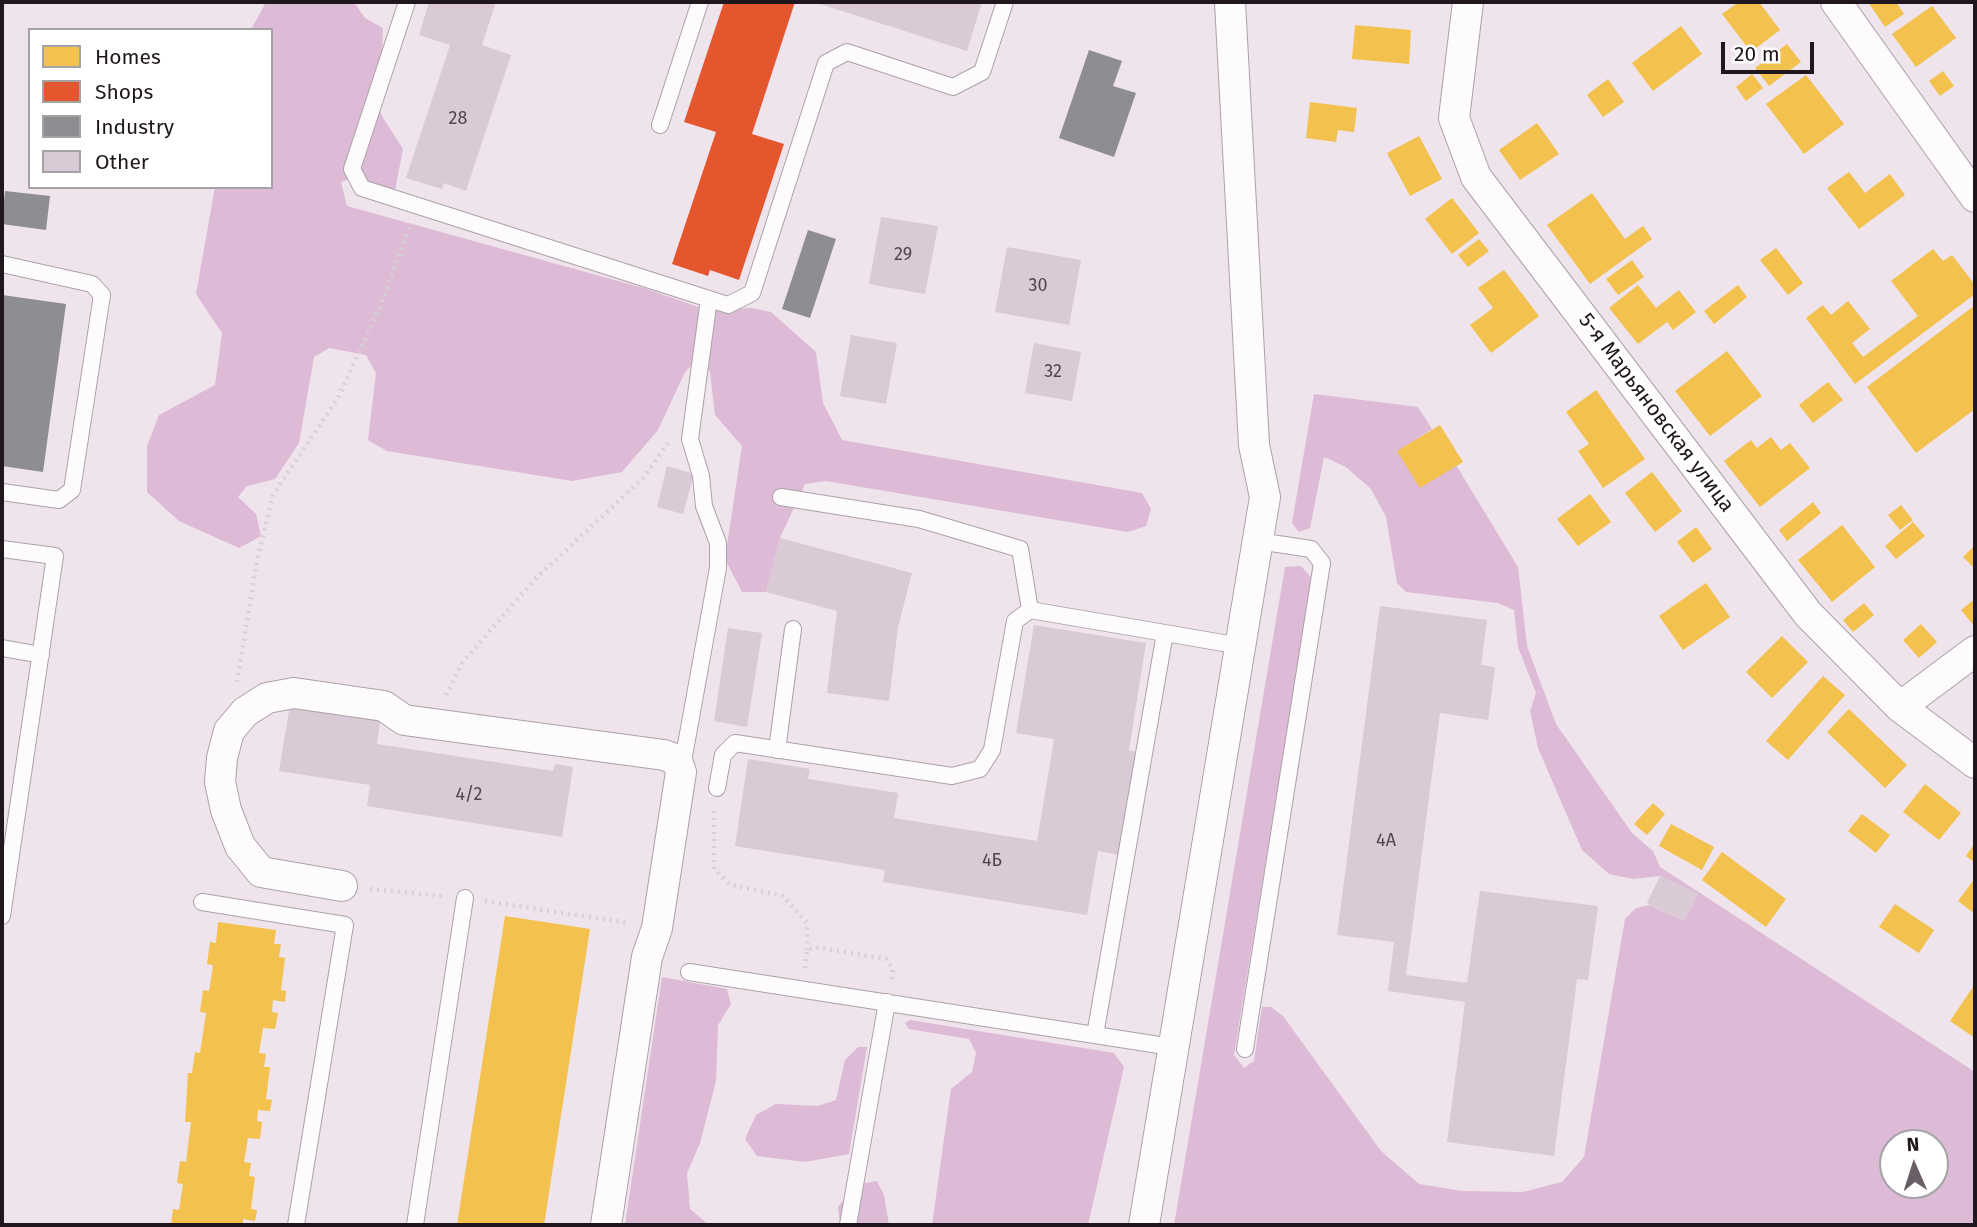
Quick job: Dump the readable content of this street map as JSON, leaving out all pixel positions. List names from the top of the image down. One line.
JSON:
{"streets":{"street":["5-я Марьяновская улица"]},"house_numbers":["28","29","30","32","4/2","4А","4Б"],"legend":["Homes","Shops","Industry","Other"],"scale_bar":"20 m","north":"top"}
